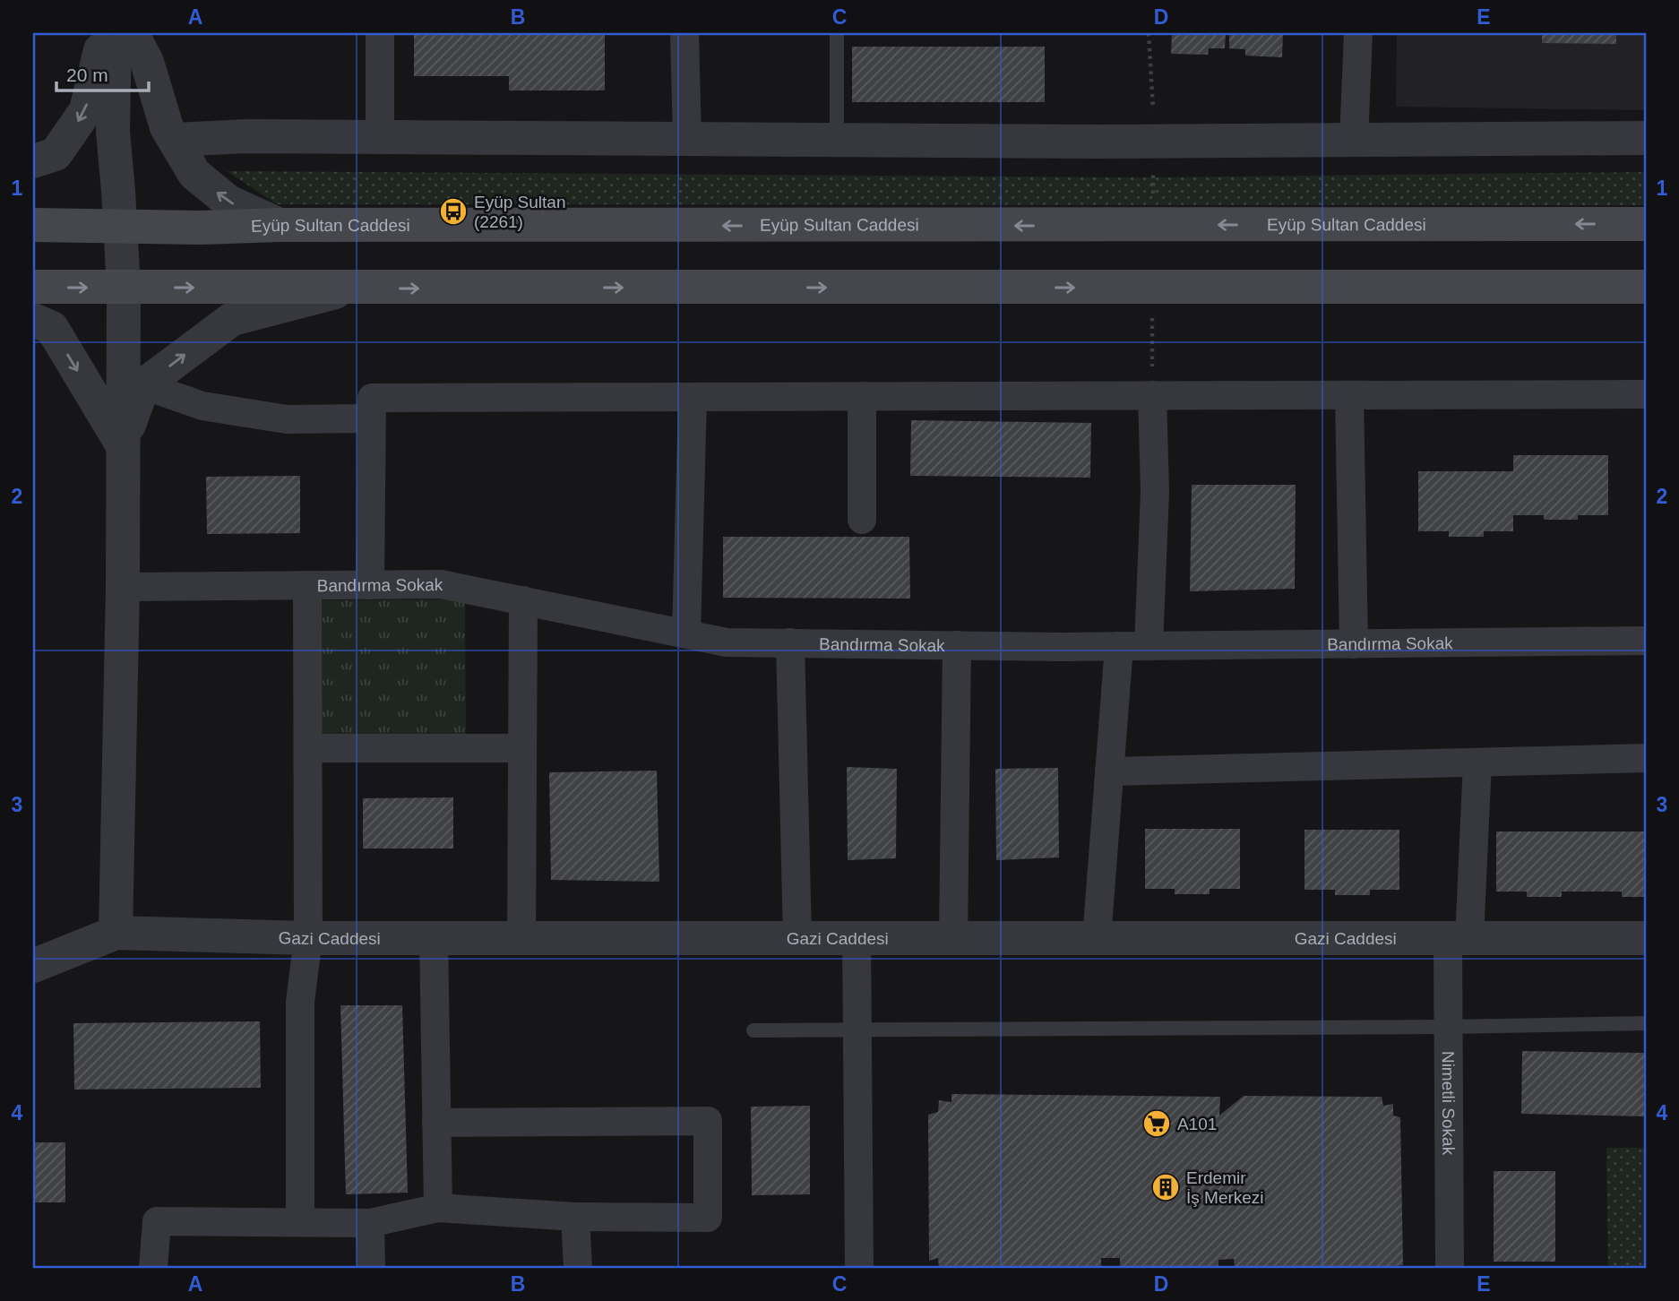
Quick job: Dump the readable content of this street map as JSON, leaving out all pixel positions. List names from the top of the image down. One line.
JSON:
{"streets":{"main road":["Eyüp Sultan Caddesi"],"street":["Bandırma Sokak","Gazi Caddesi","Nimetli Sokak"]},"crossings":[["Gazi Caddesi","Nimetli Sokak"]],"places":{"bus stop":["Eyüp Sultan (2261)"],"supermarket":["A101"],"building":["Erdemir İş Merkezi"]},"scale_bar":"20 m","grid":{"columns":["A","B","C","D","E"],"rows":["1","2","3","4"]}}
